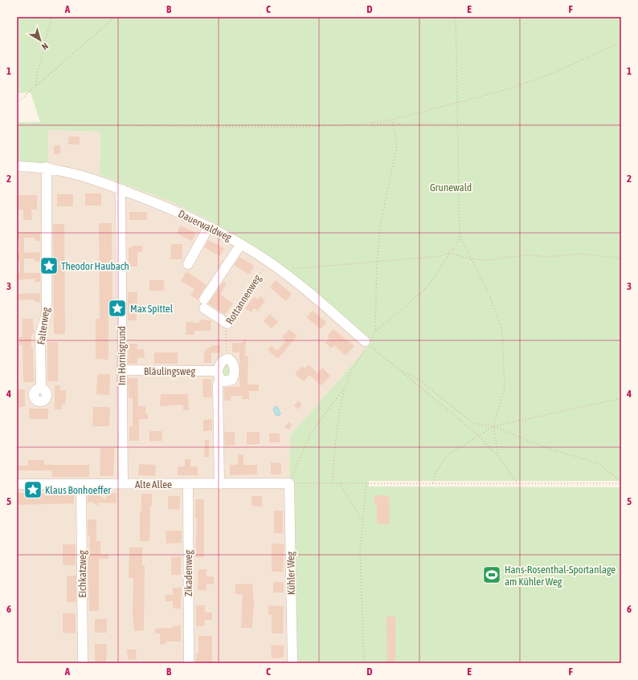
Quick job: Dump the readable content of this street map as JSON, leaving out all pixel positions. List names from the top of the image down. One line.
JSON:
{"streets":{"street":["Dauerwaldweg","Falterweg","Im Hornisgrund","Bläulingsweg","Alte Allee","Zikadenweg","Kühler Weg","Eichkatzweg"],"path":["Rottannenweg"]},"crossings":[["Dauerwaldweg","Rottannenweg"],["Dauerwaldweg","Falterweg"],["Dauerwaldweg","Im Hornisgrund"],["Rottannenweg","Bläulingsweg"],["Im Hornisgrund","Bläulingsweg"],["Im Hornisgrund","Alte Allee"],["Alte Allee","Zikadenweg"],["Alte Allee","Kühler Weg"],["Alte Allee","Eichkatzweg"]],"parks":["Grunewald"],"places":{"place":["Theodor Haubach","Max Spittel","Klaus Bonhoeffer"],"sports":["Hans-Rosenthal-Sportanlage am Kühler Weg"]},"north":"bottom right","grid":{"columns":["A","B","C","D","E","F"],"rows":["1","2","3","4","5","6"]}}
